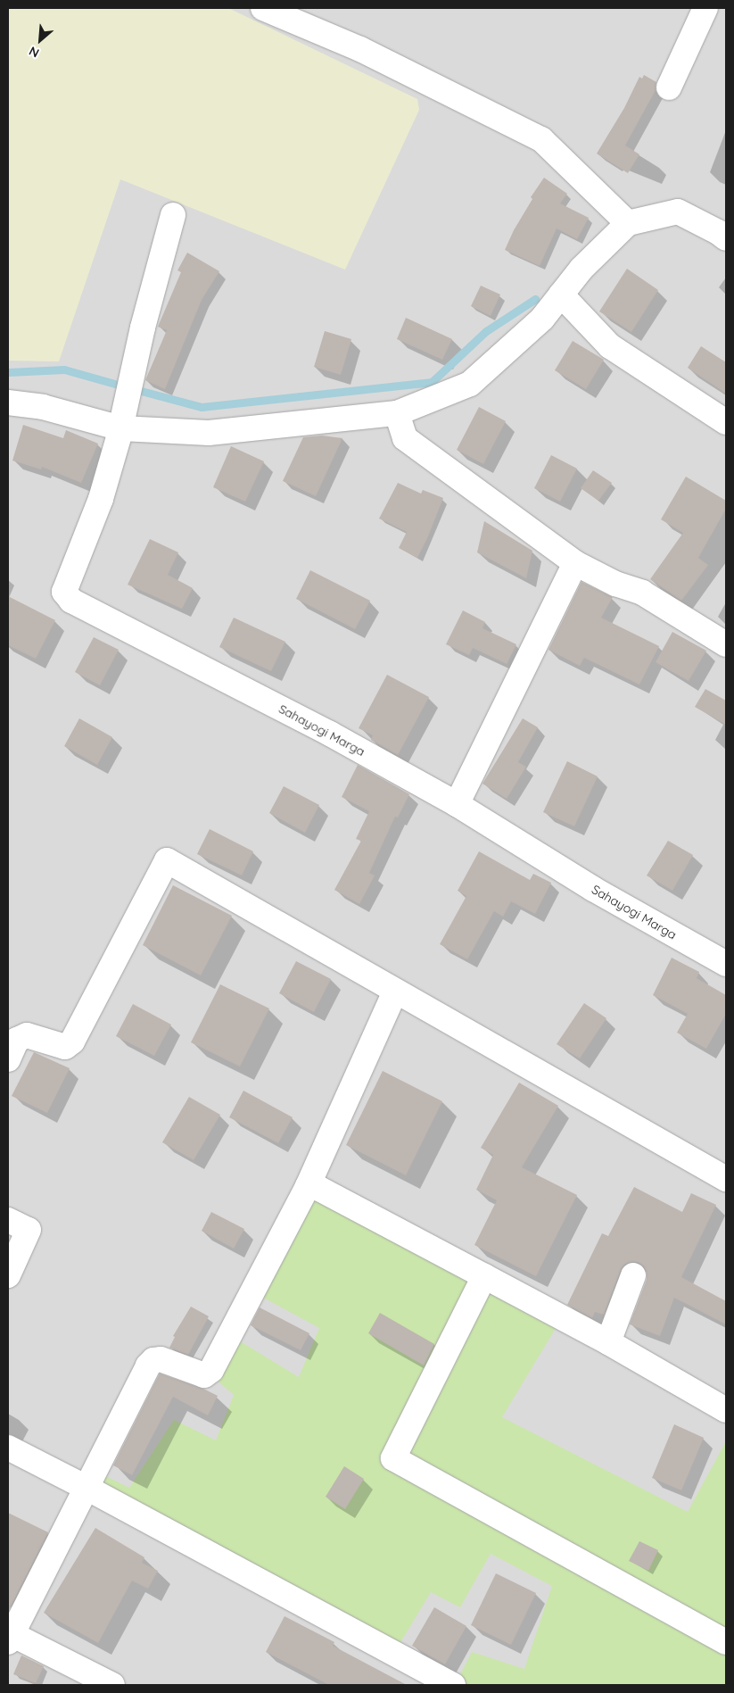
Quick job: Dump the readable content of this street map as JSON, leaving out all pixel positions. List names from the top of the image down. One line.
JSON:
{"streets":{"street":["Sahayogi Marga"]},"north":"bottom left"}
